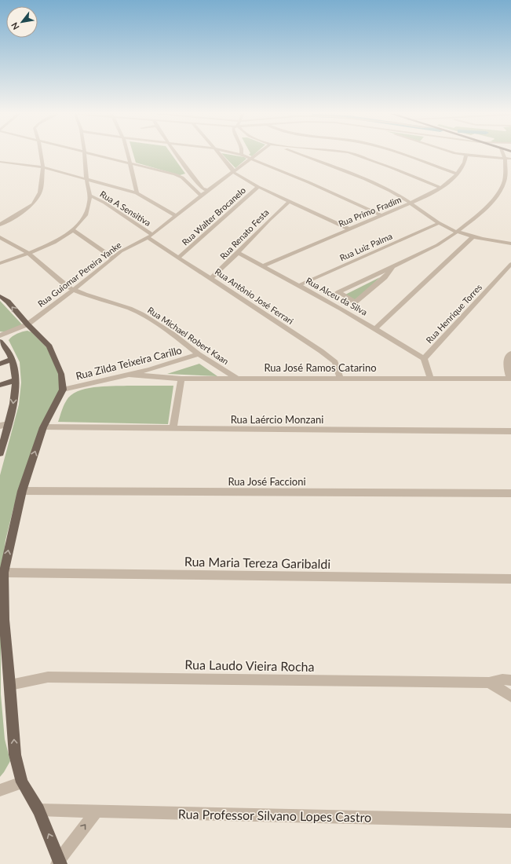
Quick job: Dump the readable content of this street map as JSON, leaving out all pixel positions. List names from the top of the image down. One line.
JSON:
{"streets":{"street":["Rua A Sensitiva","Rua Primo Fradim","Rua Walter Brocanelo","Rua Renato Festa","Rua Luiz Palma","Rua Guiomar Pereira Yanke","Rua Antônio José Ferrari","Rua Alceu da Silva","Rua Henrique Torres","Rua Michael Robert Kaan","Rua Zilda Teixeira Carillo","Rua José Ramos Catarino","Rua Laércio Monzani","Rua José Faccioni","Rua Maria Tereza Garibaldi","Rua Laudo Vieira Rocha","Rua Professor Silvano Lopes Castro"]},"crossings":[["Rua A Sensitiva","Rua Guiomar Pereira Yanke"],["Rua A Sensitiva","Rua Antônio José Ferrari"],["Rua Primo Fradim","Rua Alceu da Silva"],["Rua Walter Brocanelo","Rua Antônio José Ferrari"],["Rua Renato Festa","Rua Antônio José Ferrari"],["Rua Renato Festa","Rua Alceu da Silva"],["Rua Luiz Palma","Rua Alceu da Silva"],["Rua Guiomar Pereira Yanke","Rua Antônio José Ferrari"],["Rua Guiomar Pereira Yanke","Rua Michael Robert Kaan"],["Rua Antônio José Ferrari","Rua José Ramos Catarino"],["Rua Alceu da Silva","Rua Henrique Torres"],["Rua Henrique Torres","Rua José Ramos Catarino"],["Rua Michael Robert Kaan","Rua Zilda Teixeira Carillo"],["Rua Michael Robert Kaan","Rua José Ramos Catarino"],["Rua Zilda Teixeira Carillo","Rua José Ramos Catarino"]],"north":"bottom left"}
